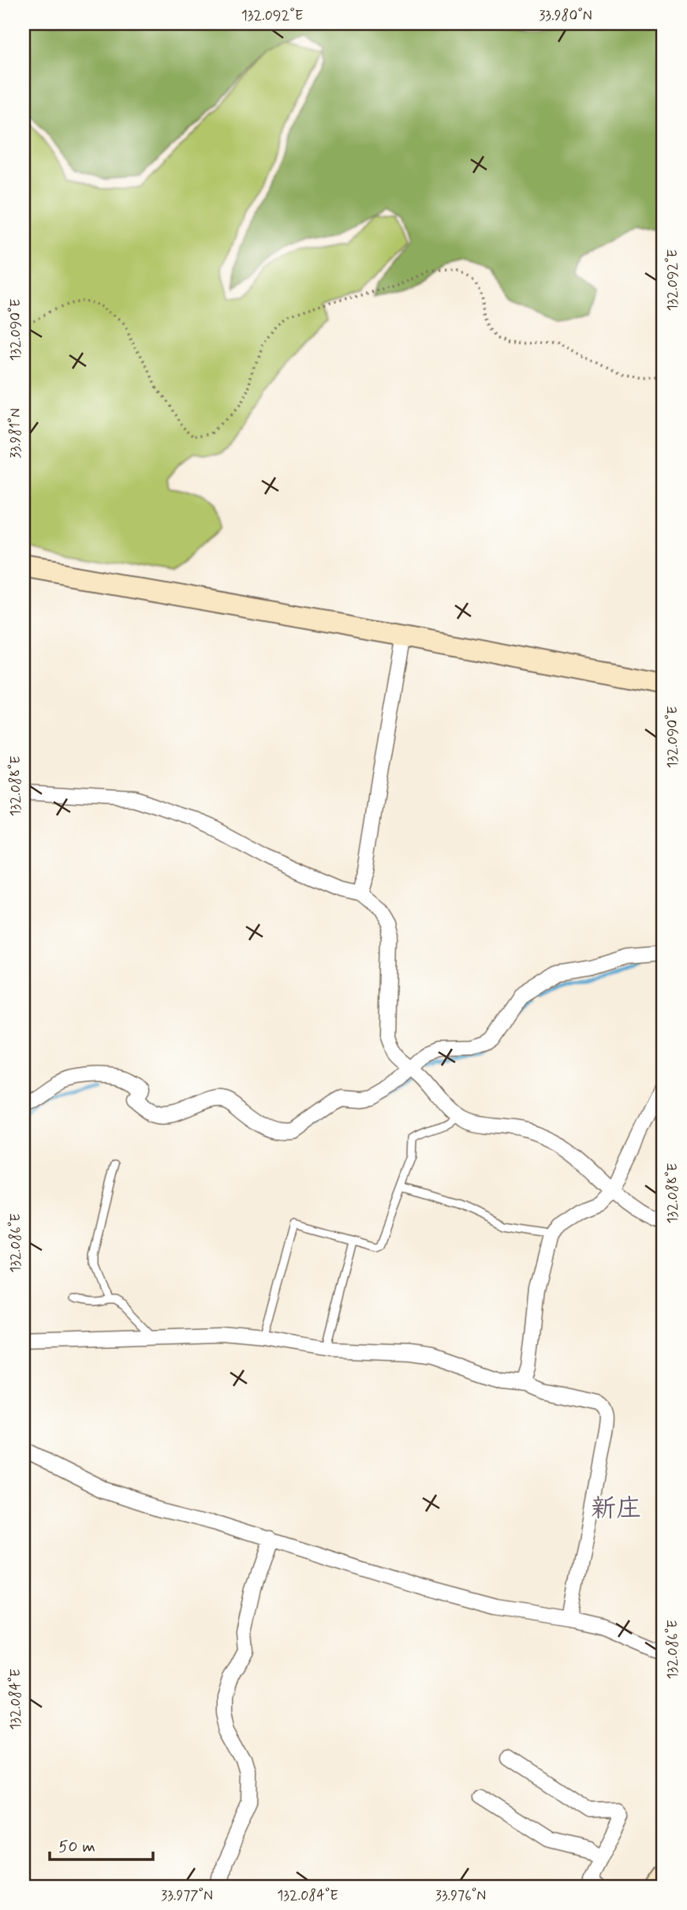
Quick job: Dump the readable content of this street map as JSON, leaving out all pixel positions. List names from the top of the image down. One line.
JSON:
{"districts":["新庄"],"scale_bar":"50 m","coordinates":["132.092°E","33.980°N","132.090°E","33.981°N","132.088°E","132.086°E","132.084°E","33.977°N","33.976°N"]}
